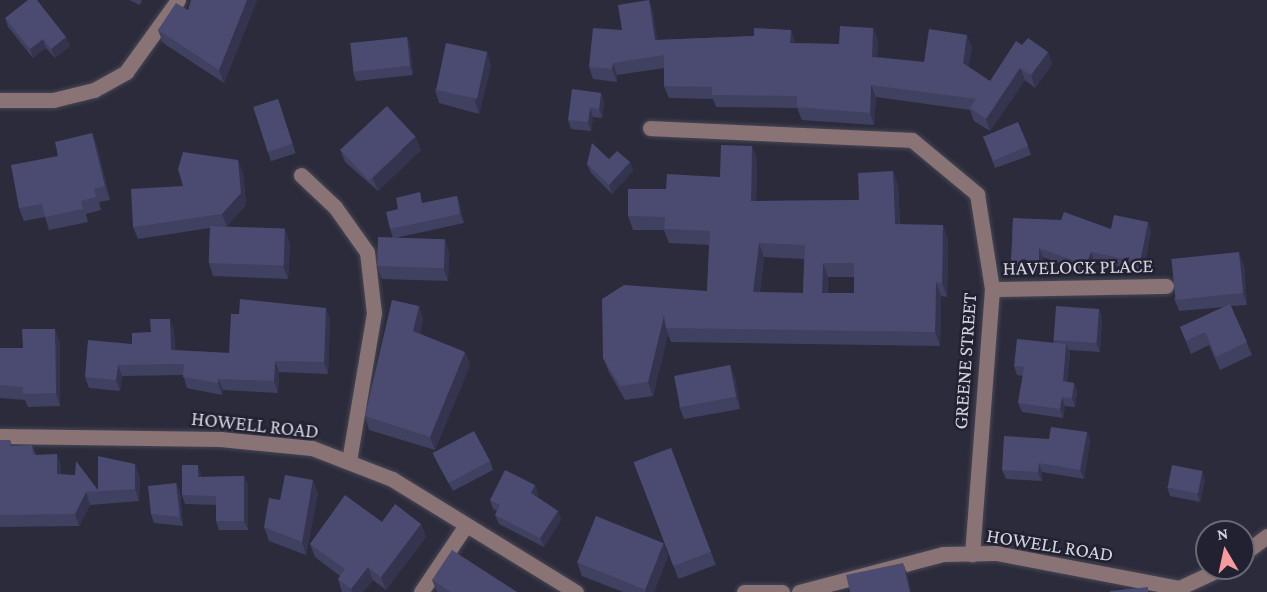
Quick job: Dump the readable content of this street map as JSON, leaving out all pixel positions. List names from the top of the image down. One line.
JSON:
{"streets":{"street":["HAVELOCK PLACE","GREENE STREET","HOWELL ROAD"]},"crossings":[["HAVELOCK PLACE","GREENE STREET"],["GREENE STREET","HOWELL ROAD"]],"north":"top"}
